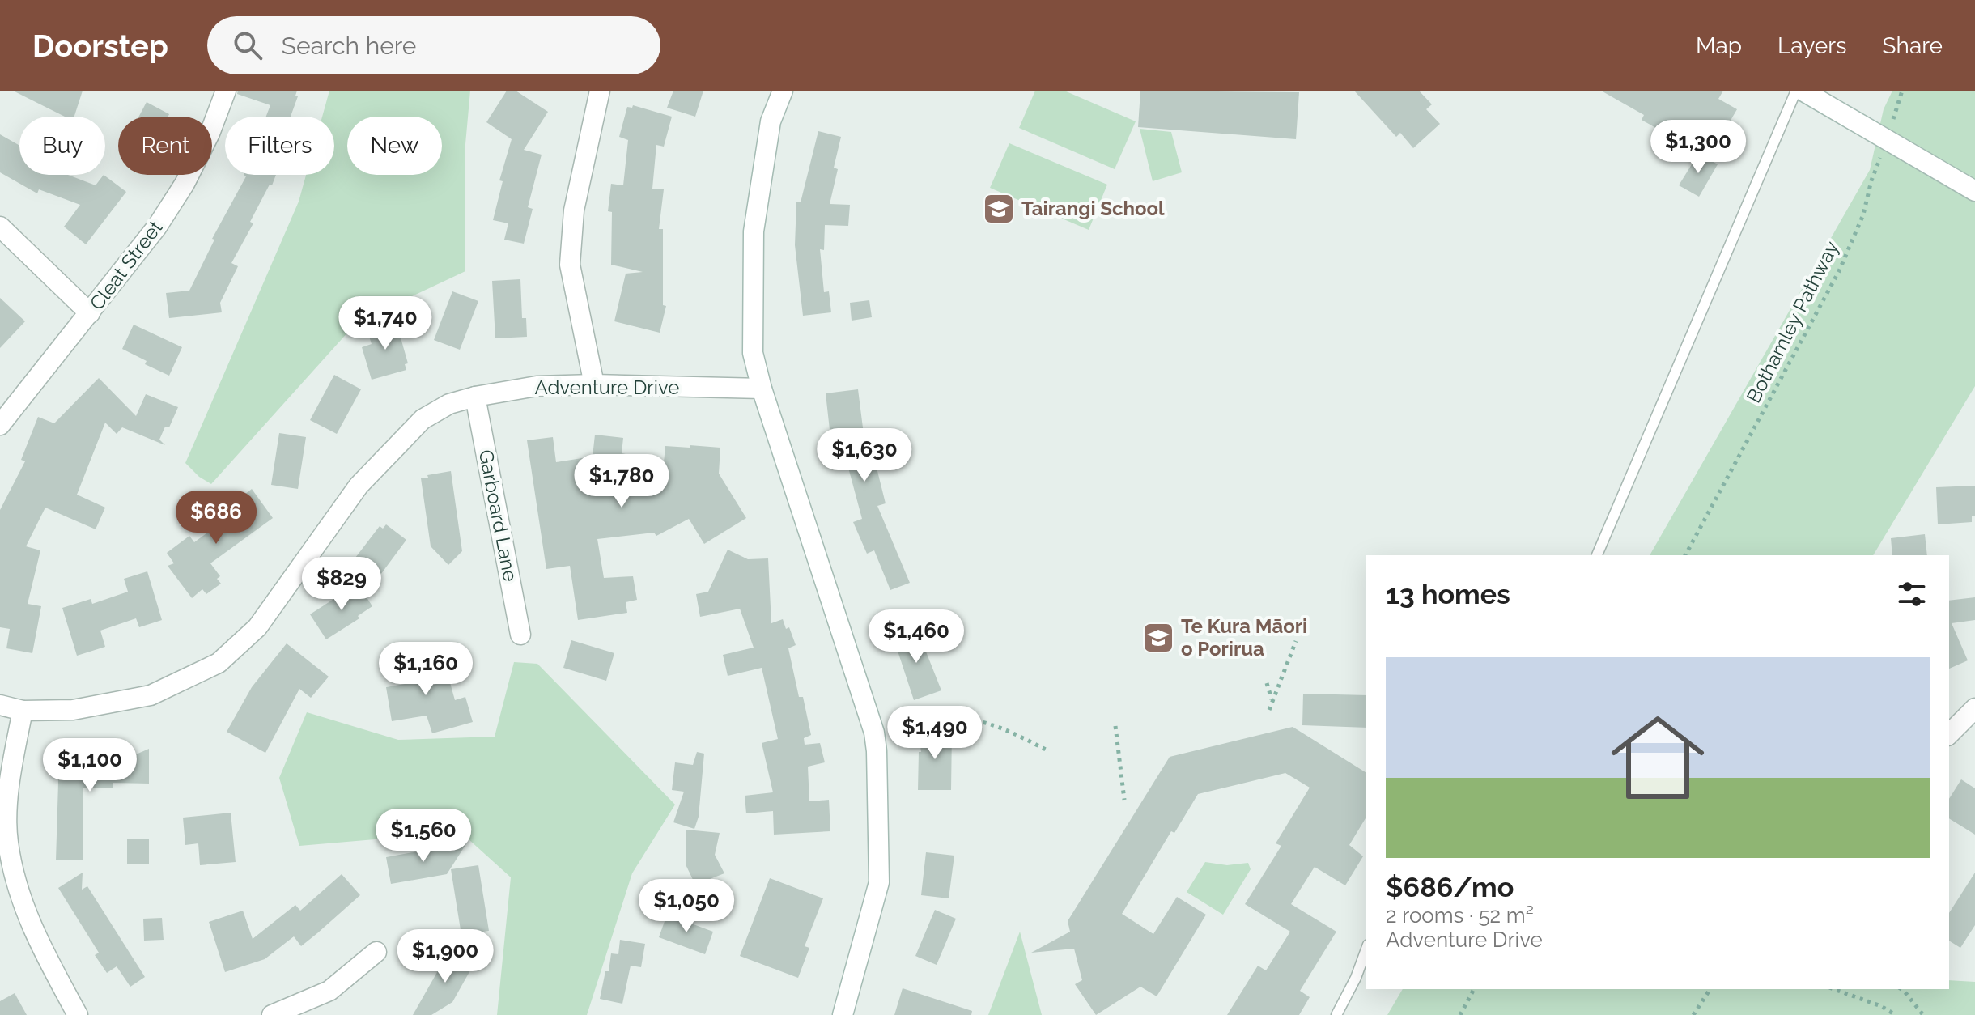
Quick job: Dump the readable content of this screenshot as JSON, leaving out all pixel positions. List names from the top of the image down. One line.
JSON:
{"streets":{"street":["Cleat Street","Adventure Drive","Garboard Lane"],"path":["Bothamley Pathway"]},"crossings":[["Adventure Drive","Garboard Lane"]],"places":{"school or university":["Tairangi School","Te Kura Māori o Porirua"]},"page":{"header":"Doorstep","search":"Search here","nav":["Map","Layers","Share"],"chip":["Buy","Rent","Filters","New"],"price":["$1,300","$1,740","$1,630","$1,780","$686","$829","$1,460","$1,160","$1,490","$1,100","$1,560","$1,050","$1,900"],"heading":"13 homes","list":[{"name":"$686/mo","note":"2 rooms · 52 m² · Adventure Drive"}]}}
